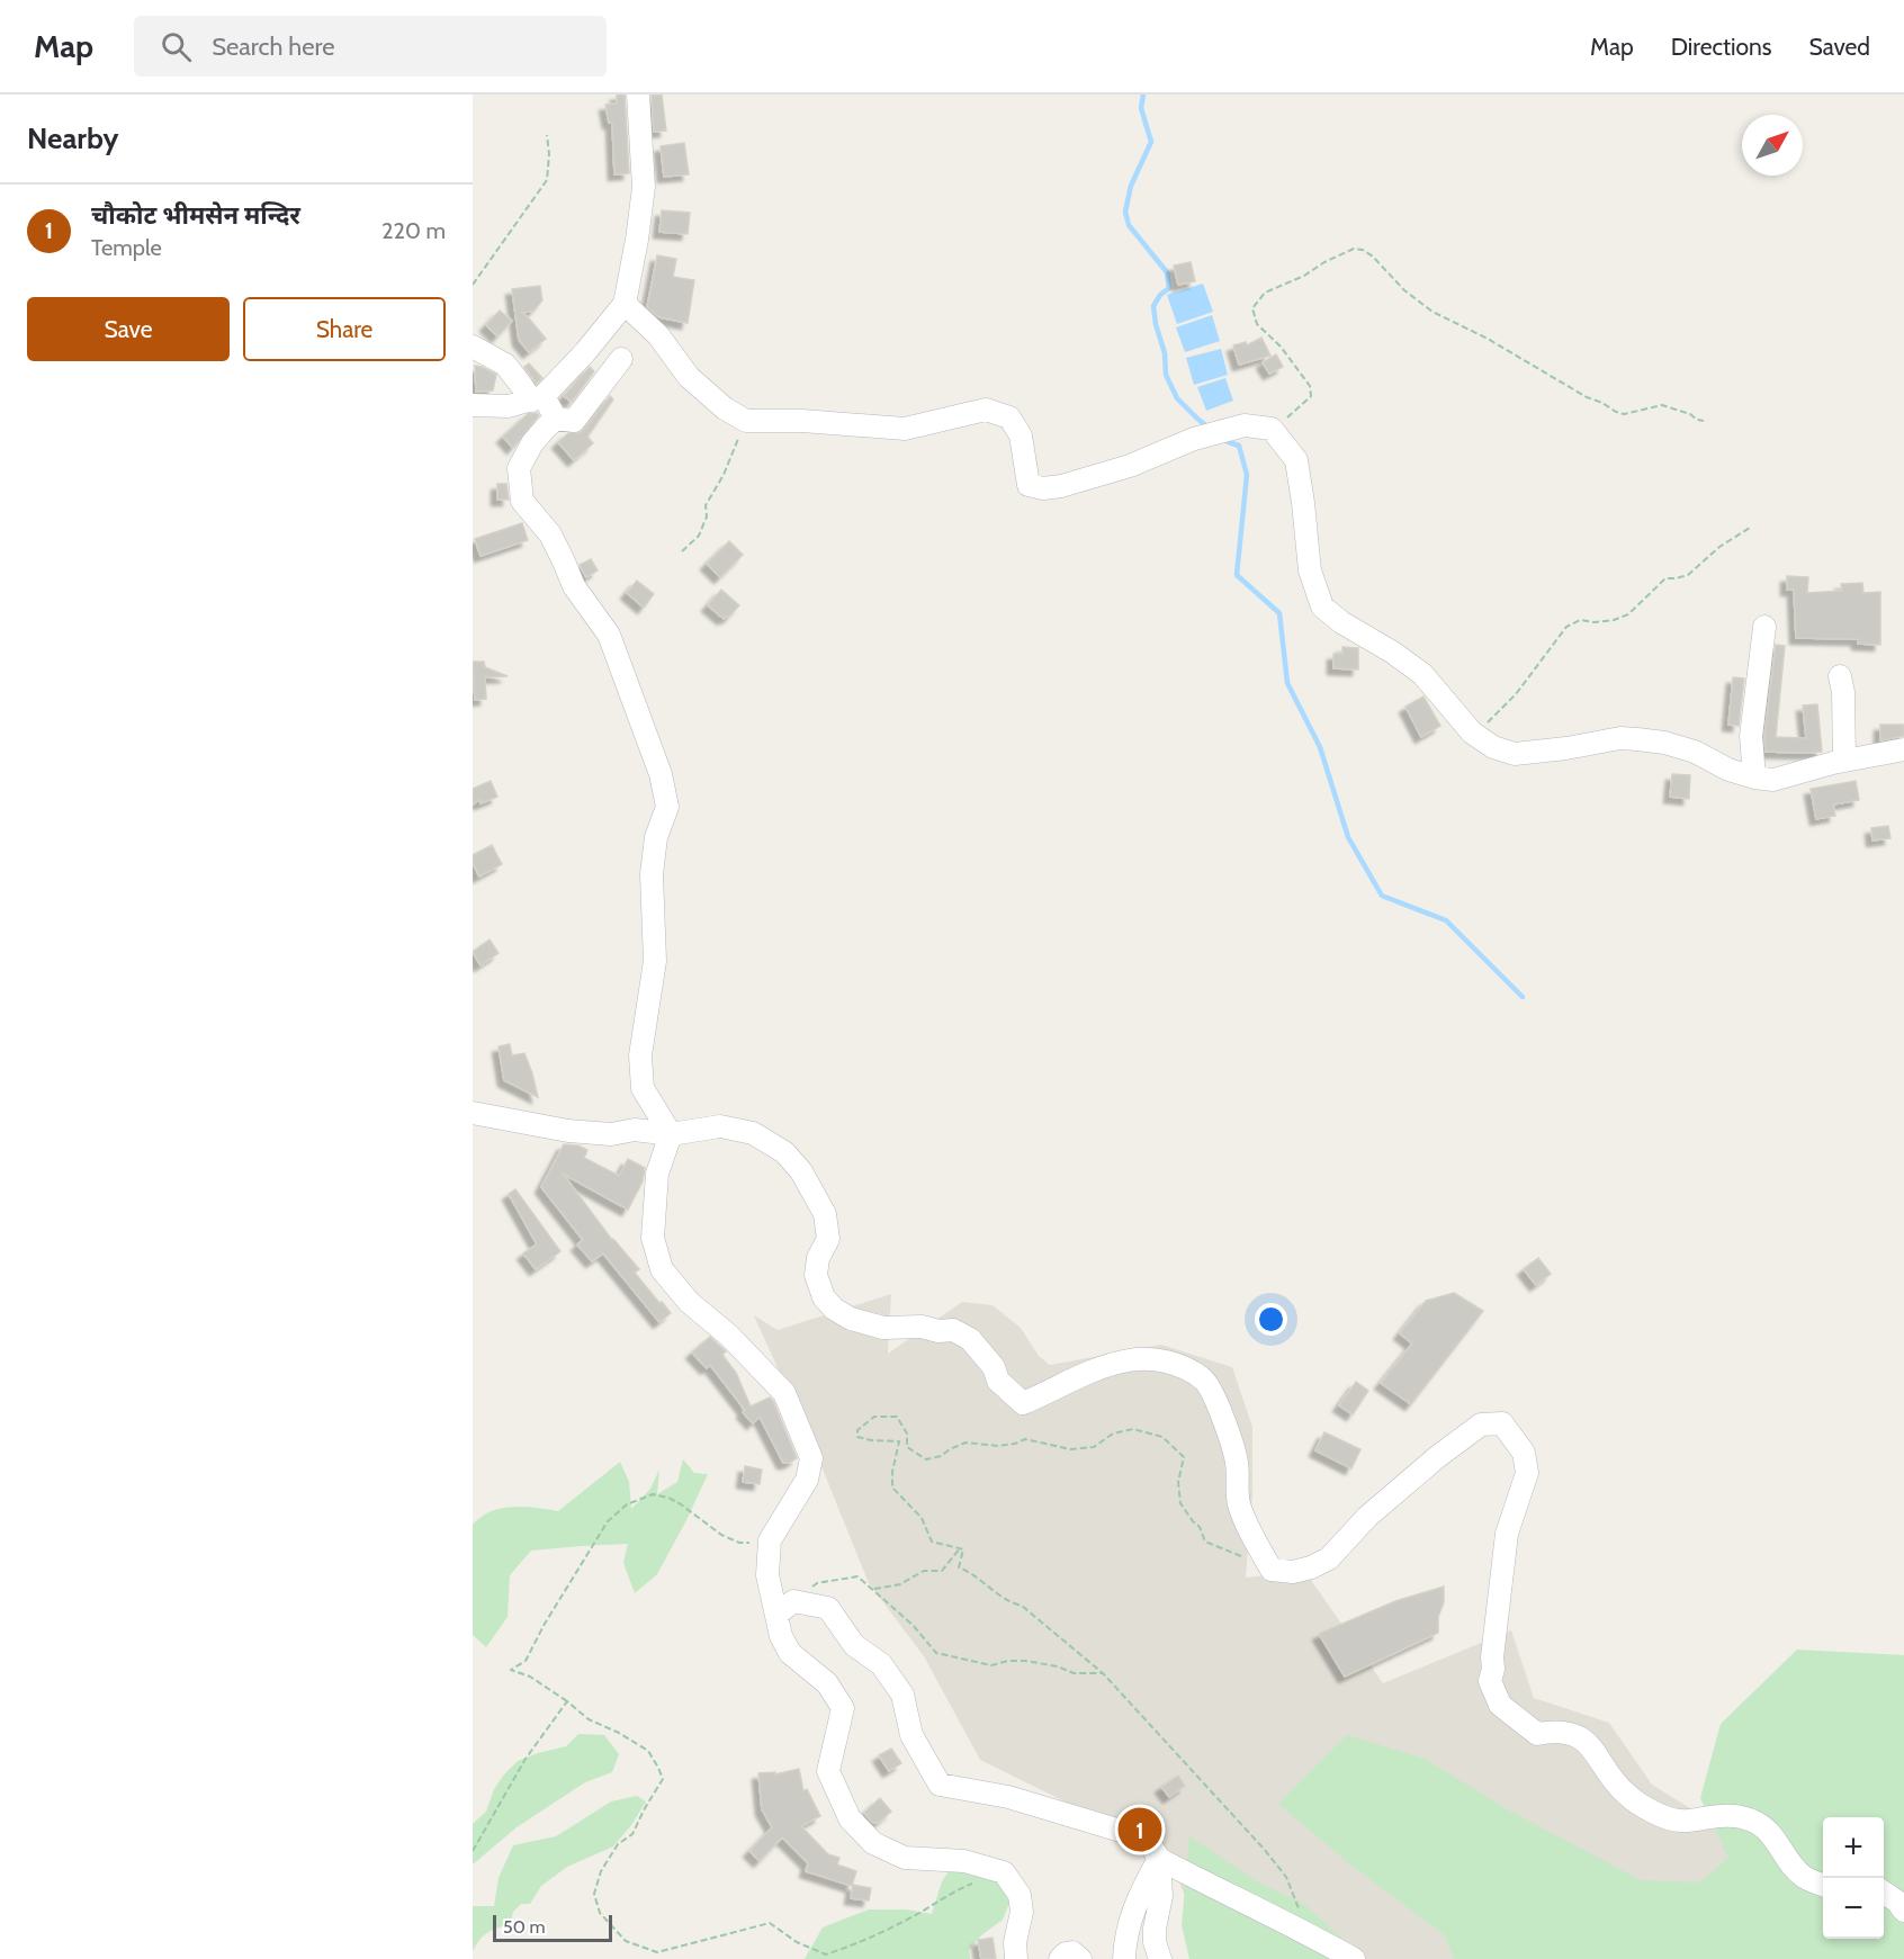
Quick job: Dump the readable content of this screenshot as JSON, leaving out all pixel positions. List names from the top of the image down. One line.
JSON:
{"scale_bar":"50 m","north":"top right","page":{"header":"Map","search":"Search here","nav":["Map","Directions","Saved"],"heading":"Nearby","list":[{"mark":"1","name":"चौकोट भीमसेन मन्दिर","note":"Temple","value":"220 m"}],"buttons":["Save","Share"],"pins":"1","map_buttons":["+","−"],"scale":"50 m"}}
